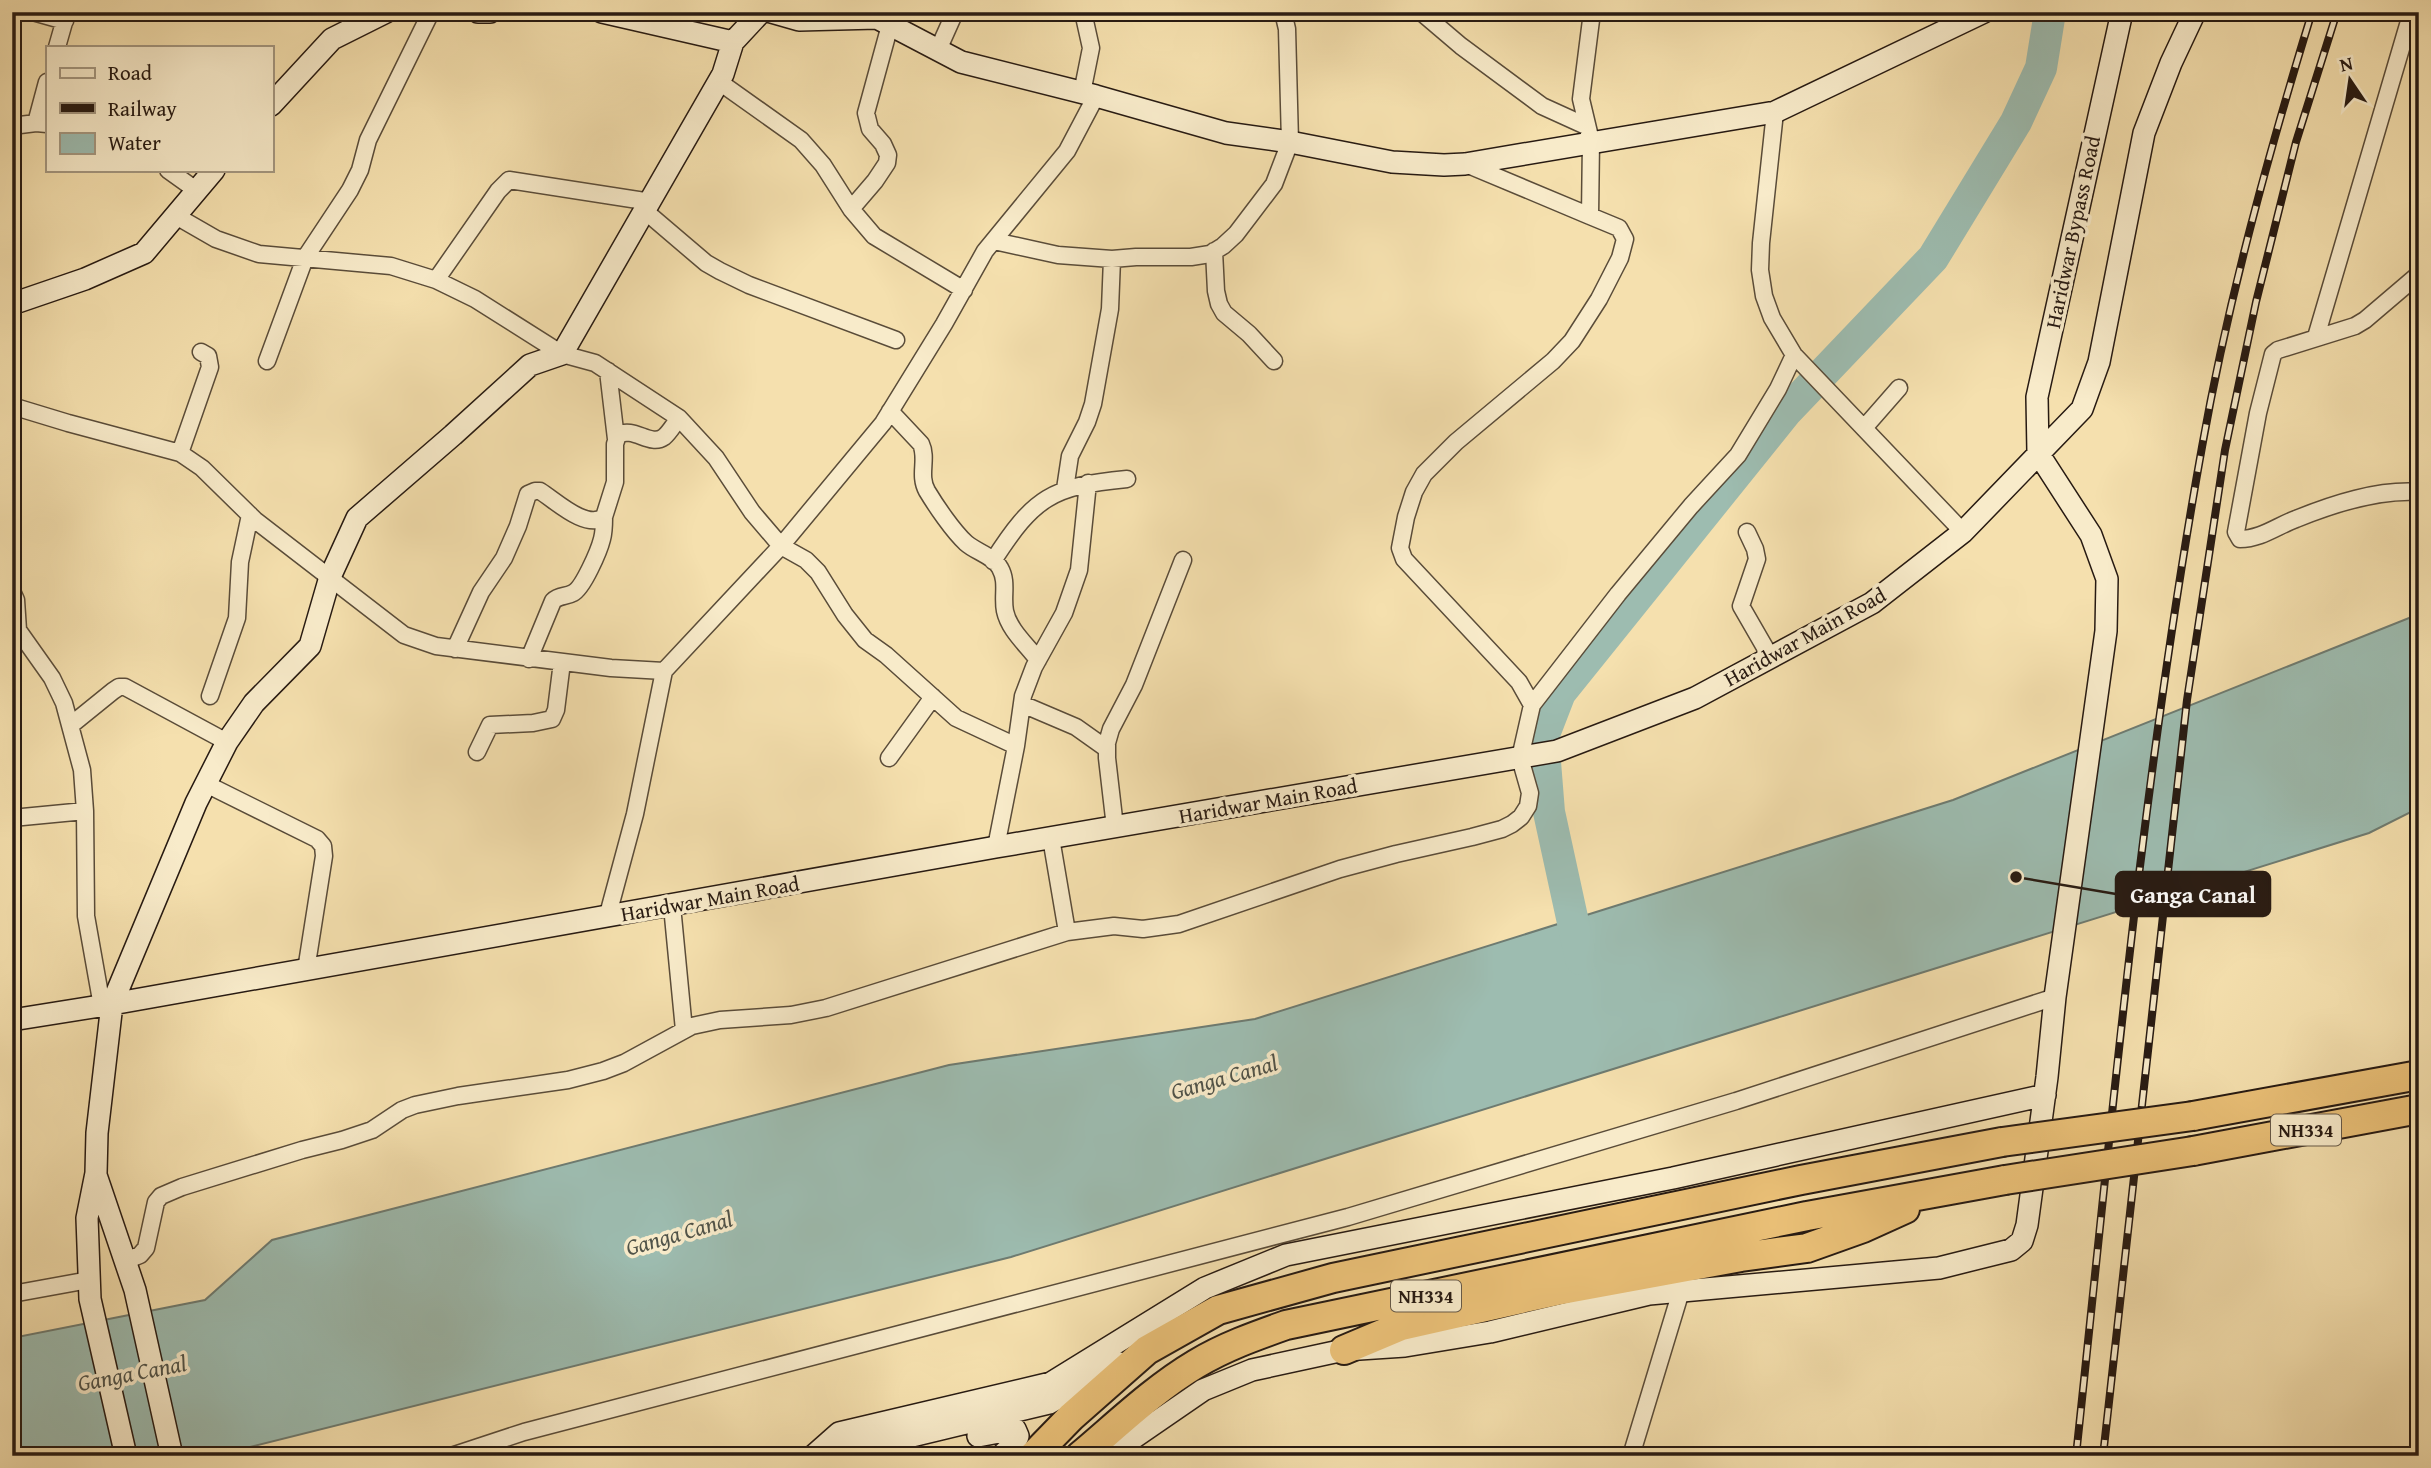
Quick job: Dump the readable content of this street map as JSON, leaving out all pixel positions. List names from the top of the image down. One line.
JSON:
{"streets":{"highway":["NH334"],"street":["Haridwar Bypass Road","Haridwar Main Road"]},"crossings":[["Haridwar Bypass Road","Haridwar Main Road"]],"water":["Ganga Canal"],"places":["Ganga Canal"],"legend":["Road","Railway","Water"],"north":"top"}
